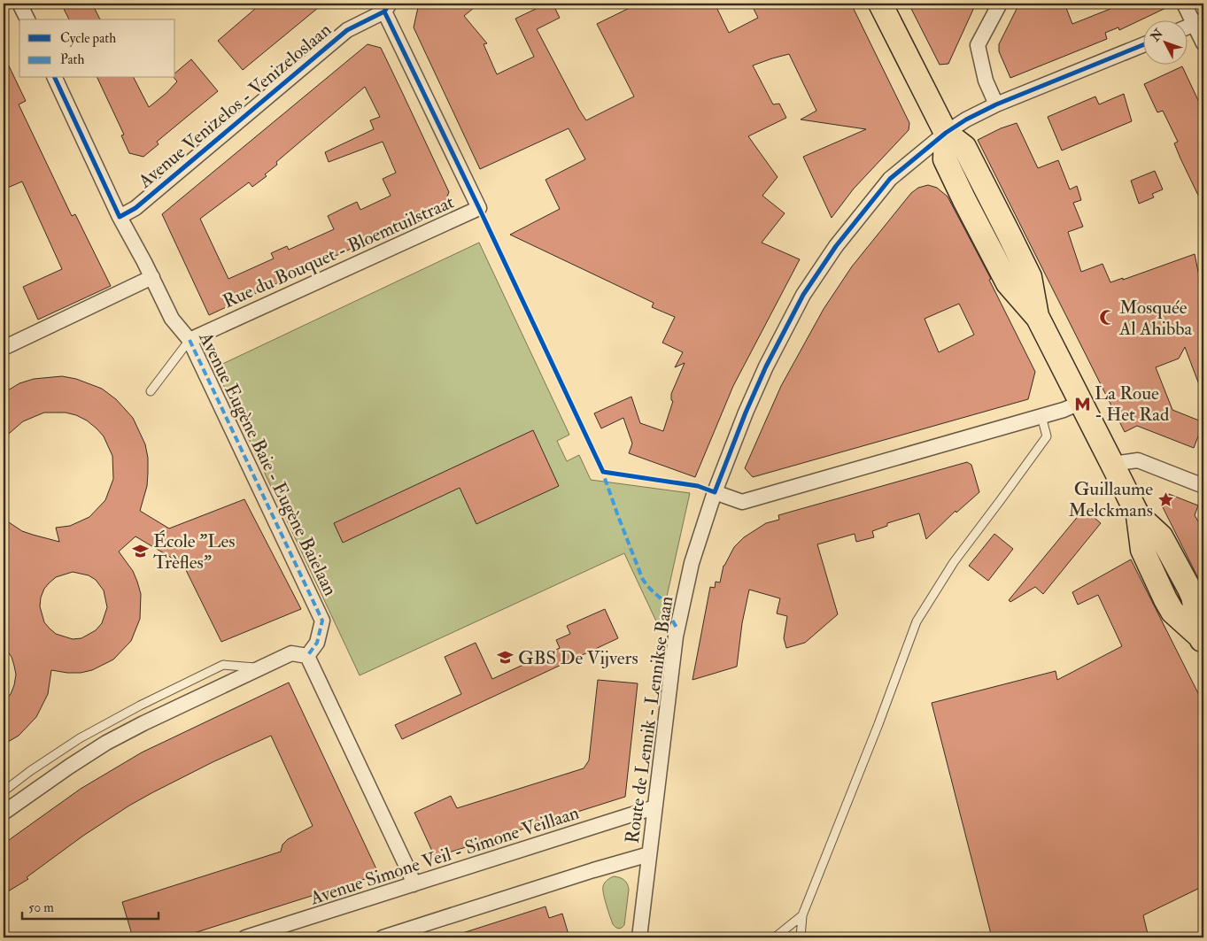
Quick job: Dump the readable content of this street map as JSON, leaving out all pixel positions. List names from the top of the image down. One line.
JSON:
{"streets":{"street":["Avenue Venizelos - Venizeloslaan","Rue du Bouquet - Bloemtuilstraat","Avenue Eugène Baie - Eugène Baielaan","Route de Lennik - Lennikse Baan","Avenue Simone Veil - Simone Veillaan"]},"crossings":[["Avenue Venizelos - Venizeloslaan","Rue du Bouquet - Bloemtuilstraat"],["Avenue Venizelos - Venizeloslaan","Avenue Eugène Baie - Eugène Baielaan"],["Rue du Bouquet - Bloemtuilstraat","Avenue Eugène Baie - Eugène Baielaan"],["Route de Lennik - Lennikse Baan","Avenue Simone Veil - Simone Veillaan"]],"places":{"mosque":["Mosquée Al Ahibba"],"metro station":["La Roue - Het Rad"],"place":["Guillaume Melckmans"],"school or university":["École \"Les Trèfles\"","GBS De Vijvers"]},"legend":["Cycle path","Path"],"scale_bar":"50 m","north":"top left"}
